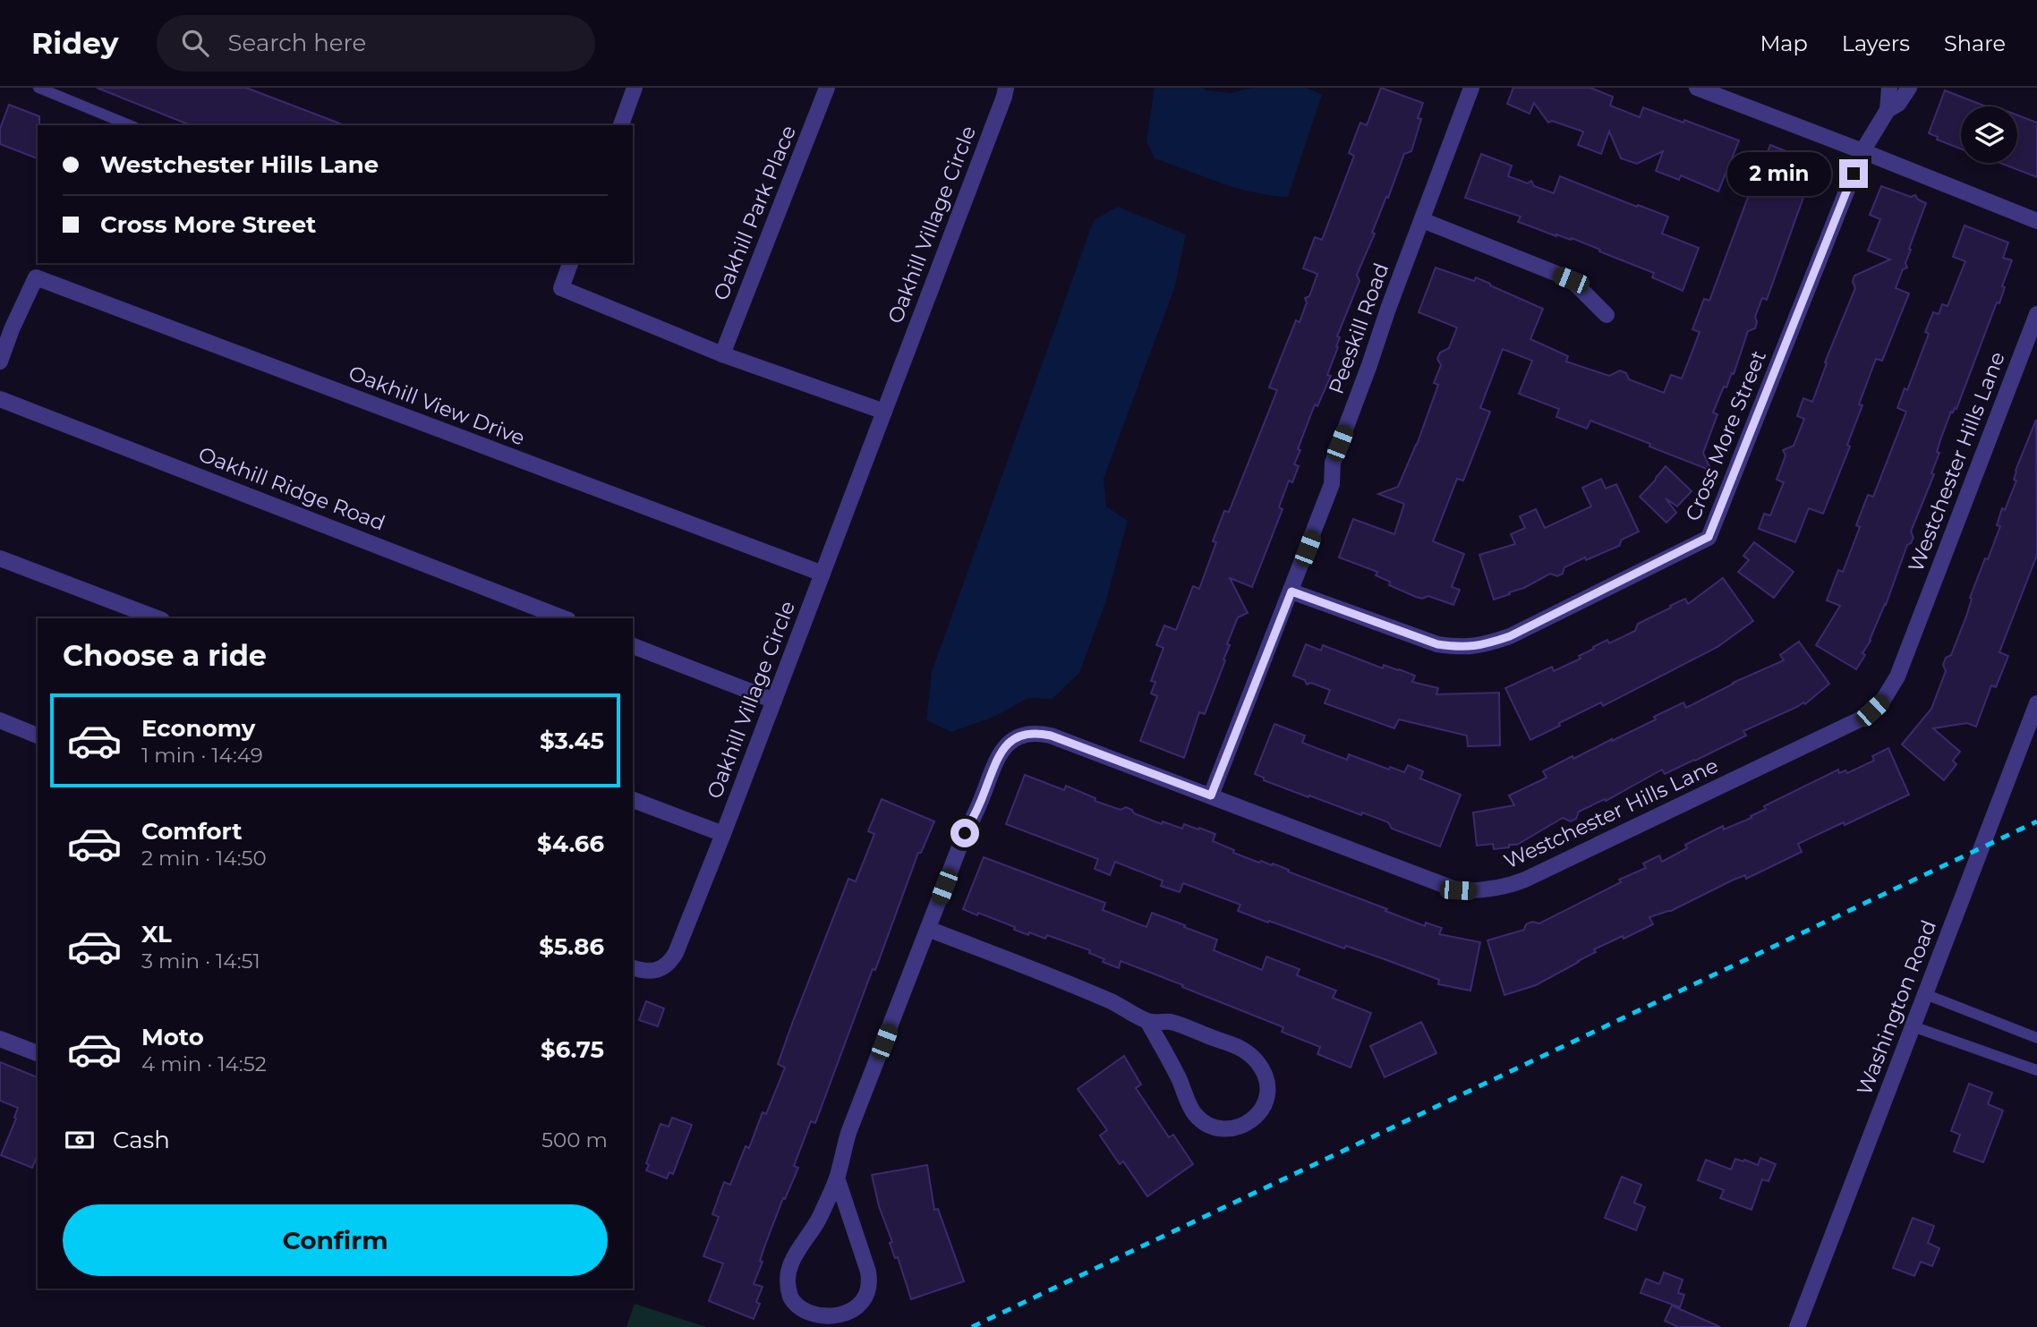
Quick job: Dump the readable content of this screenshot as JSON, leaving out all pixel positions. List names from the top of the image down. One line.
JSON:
{"streets":{"street":["Oakhill Park Place","Oakhill Village Circle","Peeskill Road","Oakhill View Drive","Cross More Street","Westchester Hills Lane","Oakhill Ridge Road","Washington Road"]},"crossings":[["Oakhill Village Circle","Oakhill View Drive"],["Peeskill Road","Cross More Street"],["Peeskill Road","Westchester Hills Lane"]],"page":{"header":"Ridey","search":"Search here","nav":["Map","Layers","Share"],"banner":["Westchester Hills Lane","Cross More Street"],"bubble":"2 min","heading":"Choose a ride","list":[{"name":"Economy","note":"1 min · 14:49","value":"$3.45"},{"name":"Comfort","note":"2 min · 14:50","value":"$4.66"},{"name":"XL","note":"3 min · 14:51","value":"$5.86"},{"name":"Moto","note":"4 min · 14:52","value":"$6.75"}],"pay":["Cash","500 m"],"buttons":"Confirm"}}
